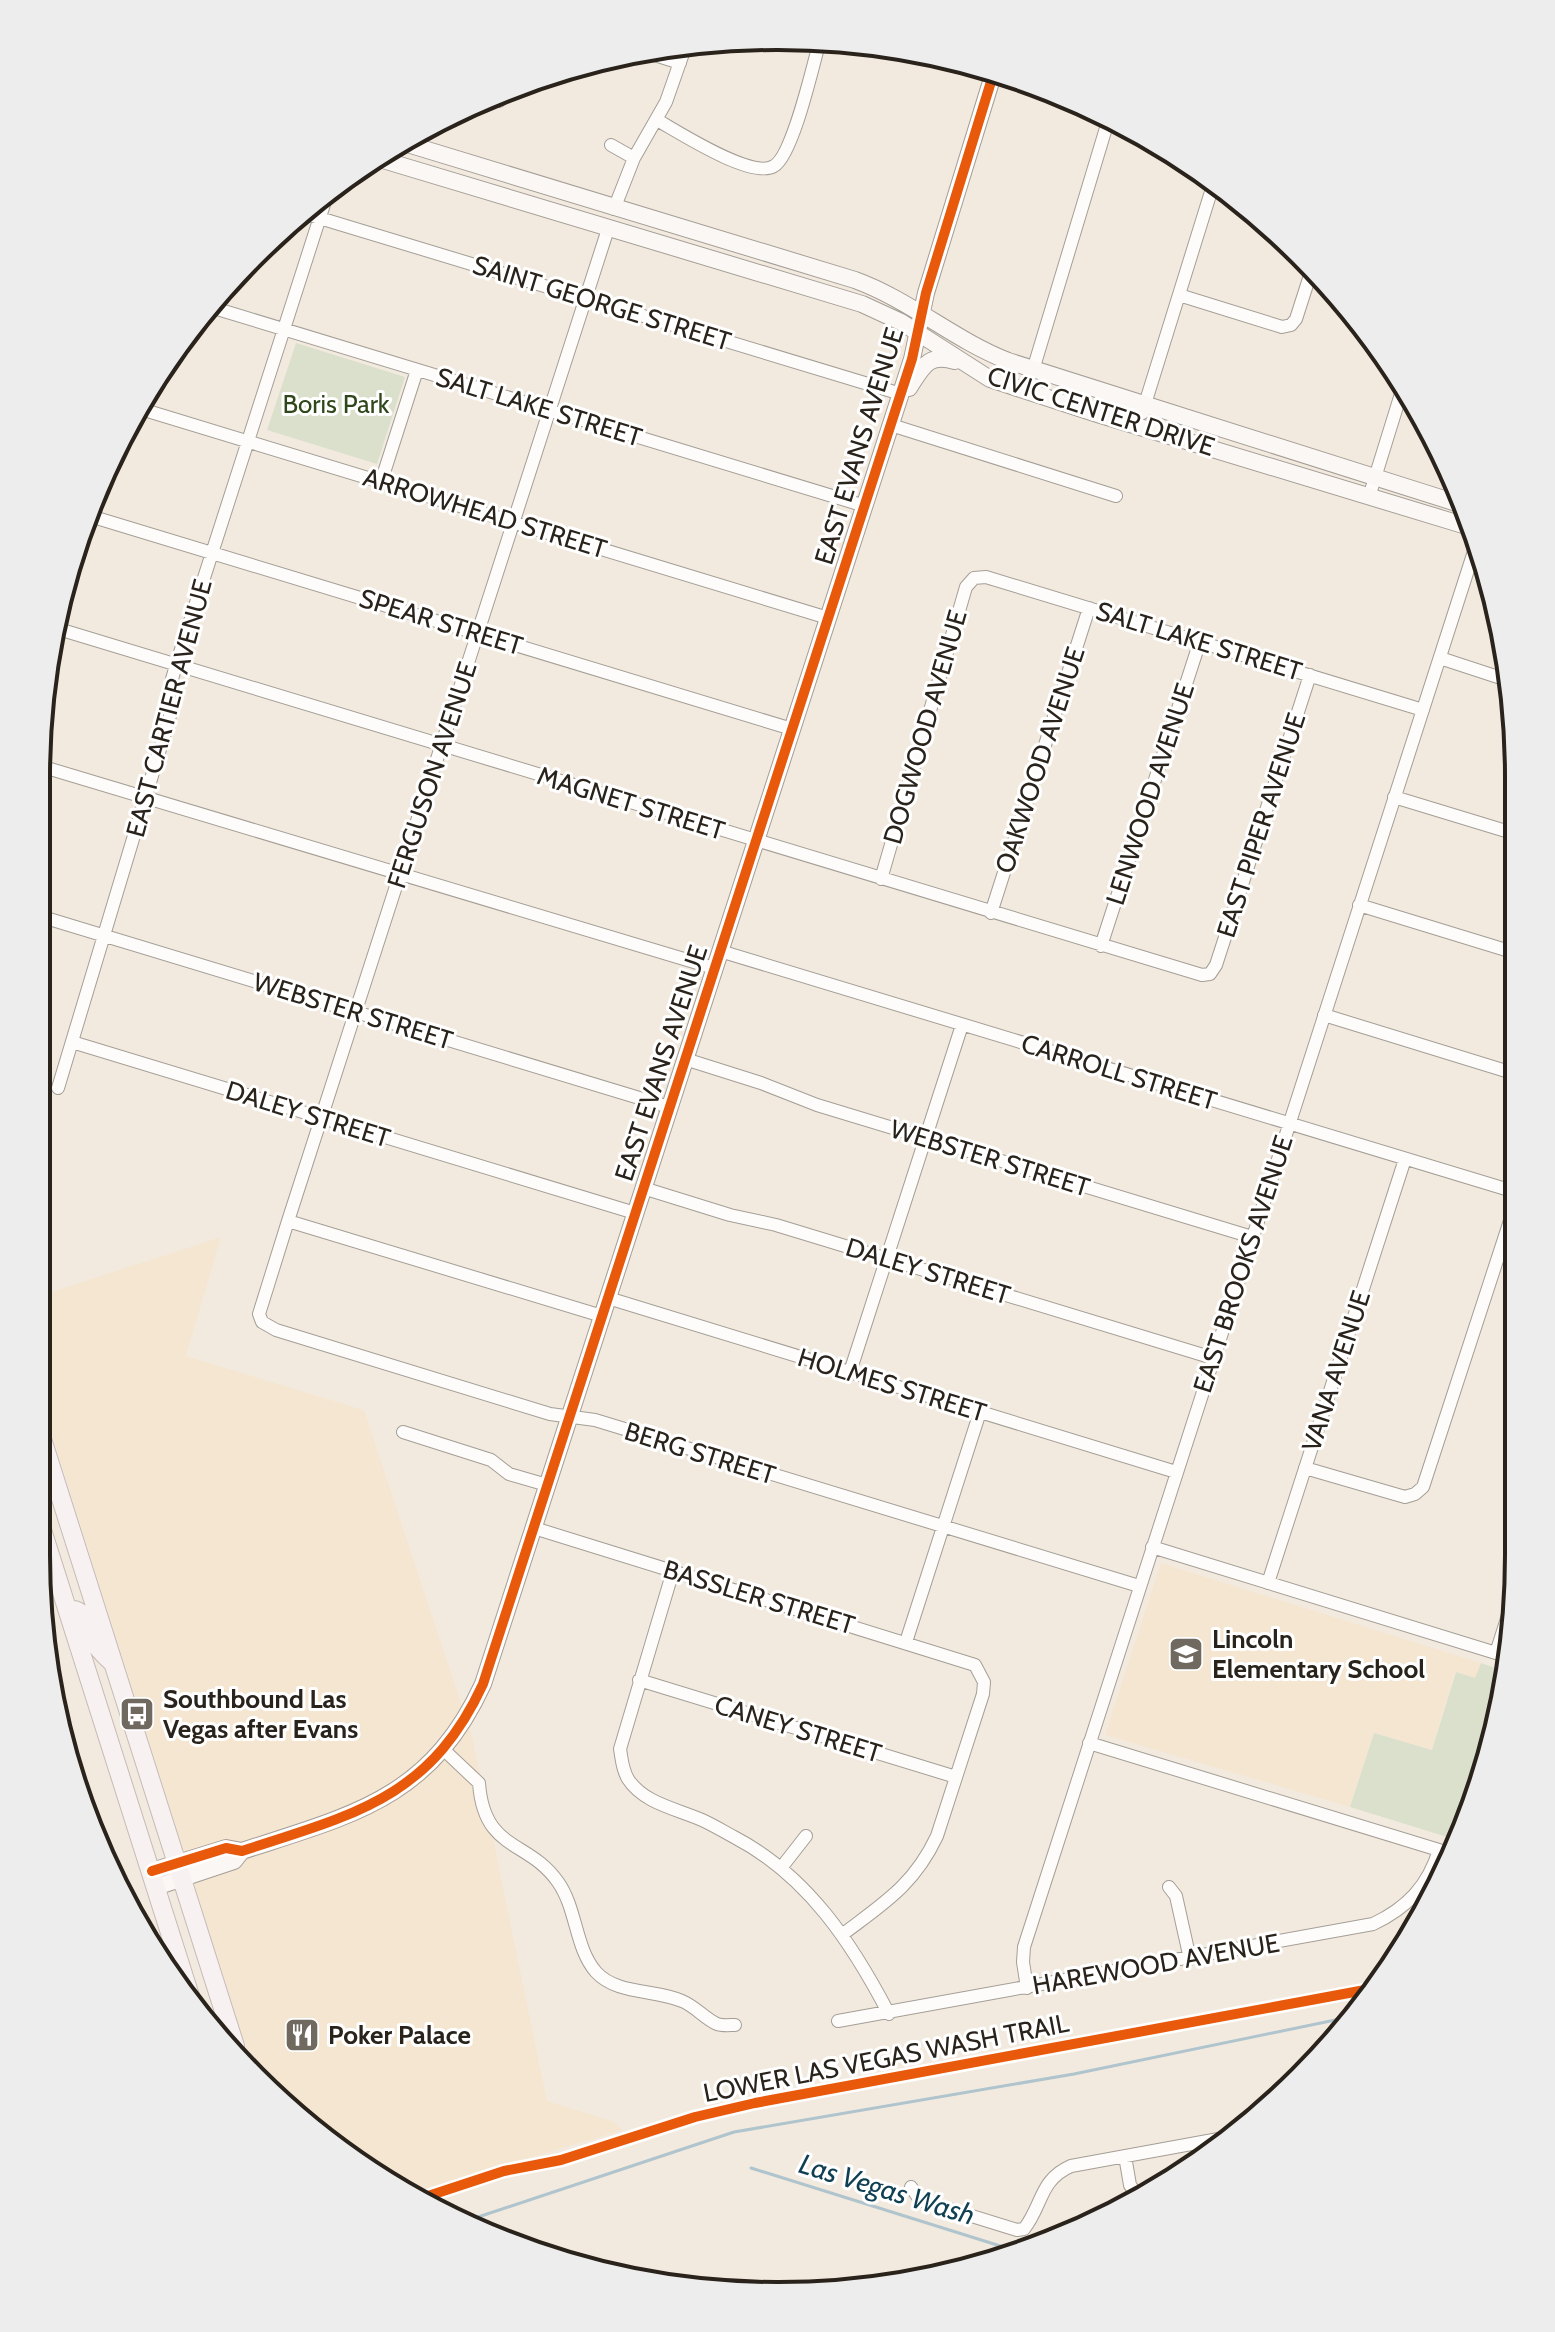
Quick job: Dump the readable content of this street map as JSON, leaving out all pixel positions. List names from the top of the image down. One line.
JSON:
{"streets":{"main road":["CIVIC CENTER DRIVE","EAST EVANS AVENUE"],"street":["SAINT GEORGE STREET","SALT LAKE STREET","ARROWHEAD STREET","SPEAR STREET","EAST CARTIER AVENUE","DOGWOOD AVENUE","OAKWOOD AVENUE","FERGUSON AVENUE","LENWOOD AVENUE","MAGNET STREET","EAST PIPER AVENUE","WEBSTER STREET","CARROLL STREET","DALEY STREET","EAST BROOKS AVENUE","VANA AVENUE","HOLMES STREET","BERG STREET","BASSLER STREET","CANEY STREET","HAREWOOD AVENUE"],"cycle path":["LOWER LAS VEGAS WASH TRAIL"]},"crossings":[["SAINT GEORGE STREET","EAST EVANS AVENUE"],["SAINT GEORGE STREET","EAST CARTIER AVENUE"],["SAINT GEORGE STREET","FERGUSON AVENUE"],["SALT LAKE STREET","EAST EVANS AVENUE"],["SALT LAKE STREET","EAST CARTIER AVENUE"],["SALT LAKE STREET","DOGWOOD AVENUE"],["SALT LAKE STREET","OAKWOOD AVENUE"],["SALT LAKE STREET","FERGUSON AVENUE"],["SALT LAKE STREET","LENWOOD AVENUE"],["SALT LAKE STREET","EAST PIPER AVENUE"],["SALT LAKE STREET","EAST BROOKS AVENUE"],["CIVIC CENTER DRIVE","EAST EVANS AVENUE"],["CIVIC CENTER DRIVE","FERGUSON AVENUE"],["EAST EVANS AVENUE","ARROWHEAD STREET"],["EAST EVANS AVENUE","SPEAR STREET"],["EAST EVANS AVENUE","MAGNET STREET"],["EAST EVANS AVENUE","WEBSTER STREET"],["EAST EVANS AVENUE","CARROLL STREET"],["EAST EVANS AVENUE","DALEY STREET"],["EAST EVANS AVENUE","HOLMES STREET"],["EAST EVANS AVENUE","BERG STREET"],["EAST EVANS AVENUE","BASSLER STREET"],["ARROWHEAD STREET","EAST CARTIER AVENUE"],["ARROWHEAD STREET","FERGUSON AVENUE"],["SPEAR STREET","EAST CARTIER AVENUE"],["SPEAR STREET","FERGUSON AVENUE"],["EAST CARTIER AVENUE","MAGNET STREET"],["EAST CARTIER AVENUE","WEBSTER STREET"],["EAST CARTIER AVENUE","DALEY STREET"],["DOGWOOD AVENUE","MAGNET STREET"],["OAKWOOD AVENUE","MAGNET STREET"],["FERGUSON AVENUE","MAGNET STREET"],["FERGUSON AVENUE","WEBSTER STREET"],["FERGUSON AVENUE","DALEY STREET"],["FERGUSON AVENUE","BERG STREET"],["LENWOOD AVENUE","MAGNET STREET"],["MAGNET STREET","EAST PIPER AVENUE"],["WEBSTER STREET","EAST BROOKS AVENUE"],["CARROLL STREET","EAST BROOKS AVENUE"],["CARROLL STREET","VANA AVENUE"],["DALEY STREET","EAST BROOKS AVENUE"],["EAST BROOKS AVENUE","HOLMES STREET"],["EAST BROOKS AVENUE","BERG STREET"],["EAST BROOKS AVENUE","HAREWOOD AVENUE"],["BASSLER STREET","CANEY STREET"]],"water":["Las Vegas Wash"],"parks":["Boris Park"],"places":{"school or university":["Lincoln Elementary School"],"bus stop":["Southbound Las Vegas after Evans"],"restaurant":["Poker Palace"]}}
